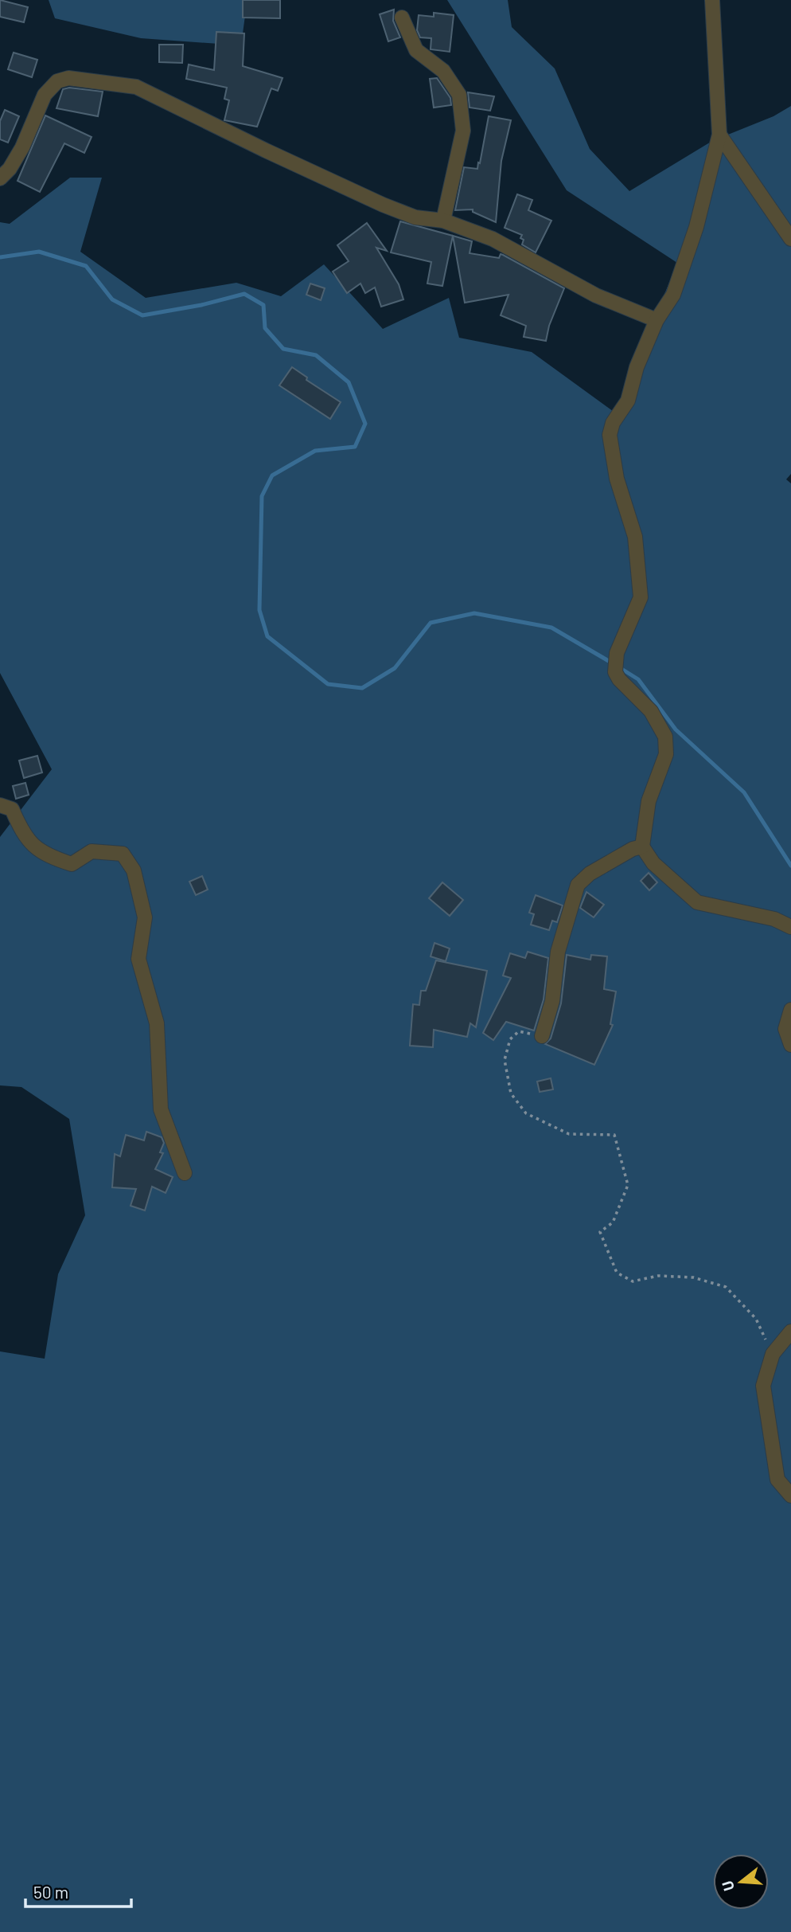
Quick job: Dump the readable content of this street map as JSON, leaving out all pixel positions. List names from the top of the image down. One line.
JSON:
{"scale_bar":"50 m","north":"left"}
